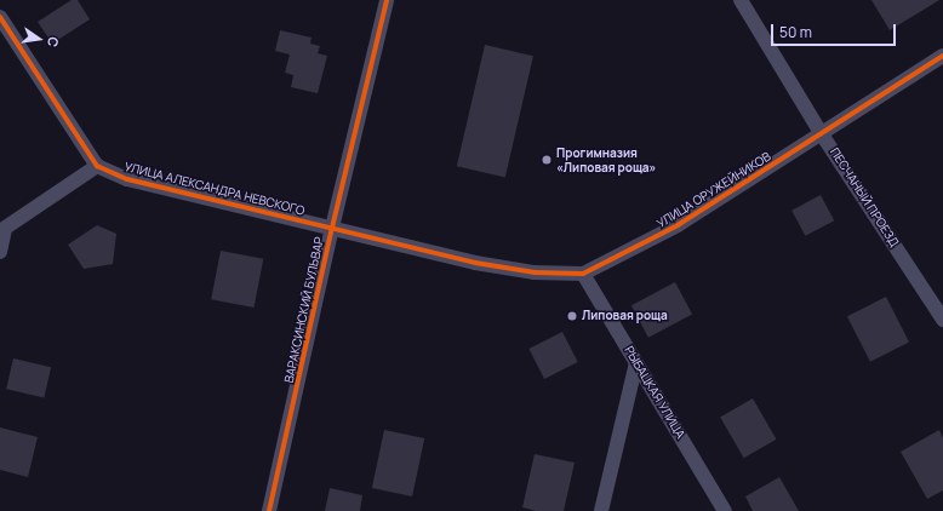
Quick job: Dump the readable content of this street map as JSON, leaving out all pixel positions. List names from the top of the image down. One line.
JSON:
{"streets":{"street":["УЛИЦА АЛЕКСАНДРА НЕВСКОГО","УЛИЦА ОРУЖЕЙНИКОВ","ПЕСЧАНЫЙ ПРОЕЗД","ВАРАКСИНСКИЙ БУЛЬВАР","РЫБАЦКАЯ УЛИЦА"]},"crossings":[["УЛИЦА АЛЕКСАНДРА НЕВСКОГО","УЛИЦА ОРУЖЕЙНИКОВ"],["УЛИЦА АЛЕКСАНДРА НЕВСКОГО","ВАРАКСИНСКИЙ БУЛЬВАР"],["УЛИЦА ОРУЖЕЙНИКОВ","ПЕСЧАНЫЙ ПРОЕЗД"],["УЛИЦА ОРУЖЕЙНИКОВ","ВАРАКСИНСКИЙ БУЛЬВАР"],["УЛИЦА ОРУЖЕЙНИКОВ","РЫБАЦКАЯ УЛИЦА"]],"places":["Прогимназия «Липовая роща»","Липовая роща"],"scale_bar":"50 m","north":"right"}
